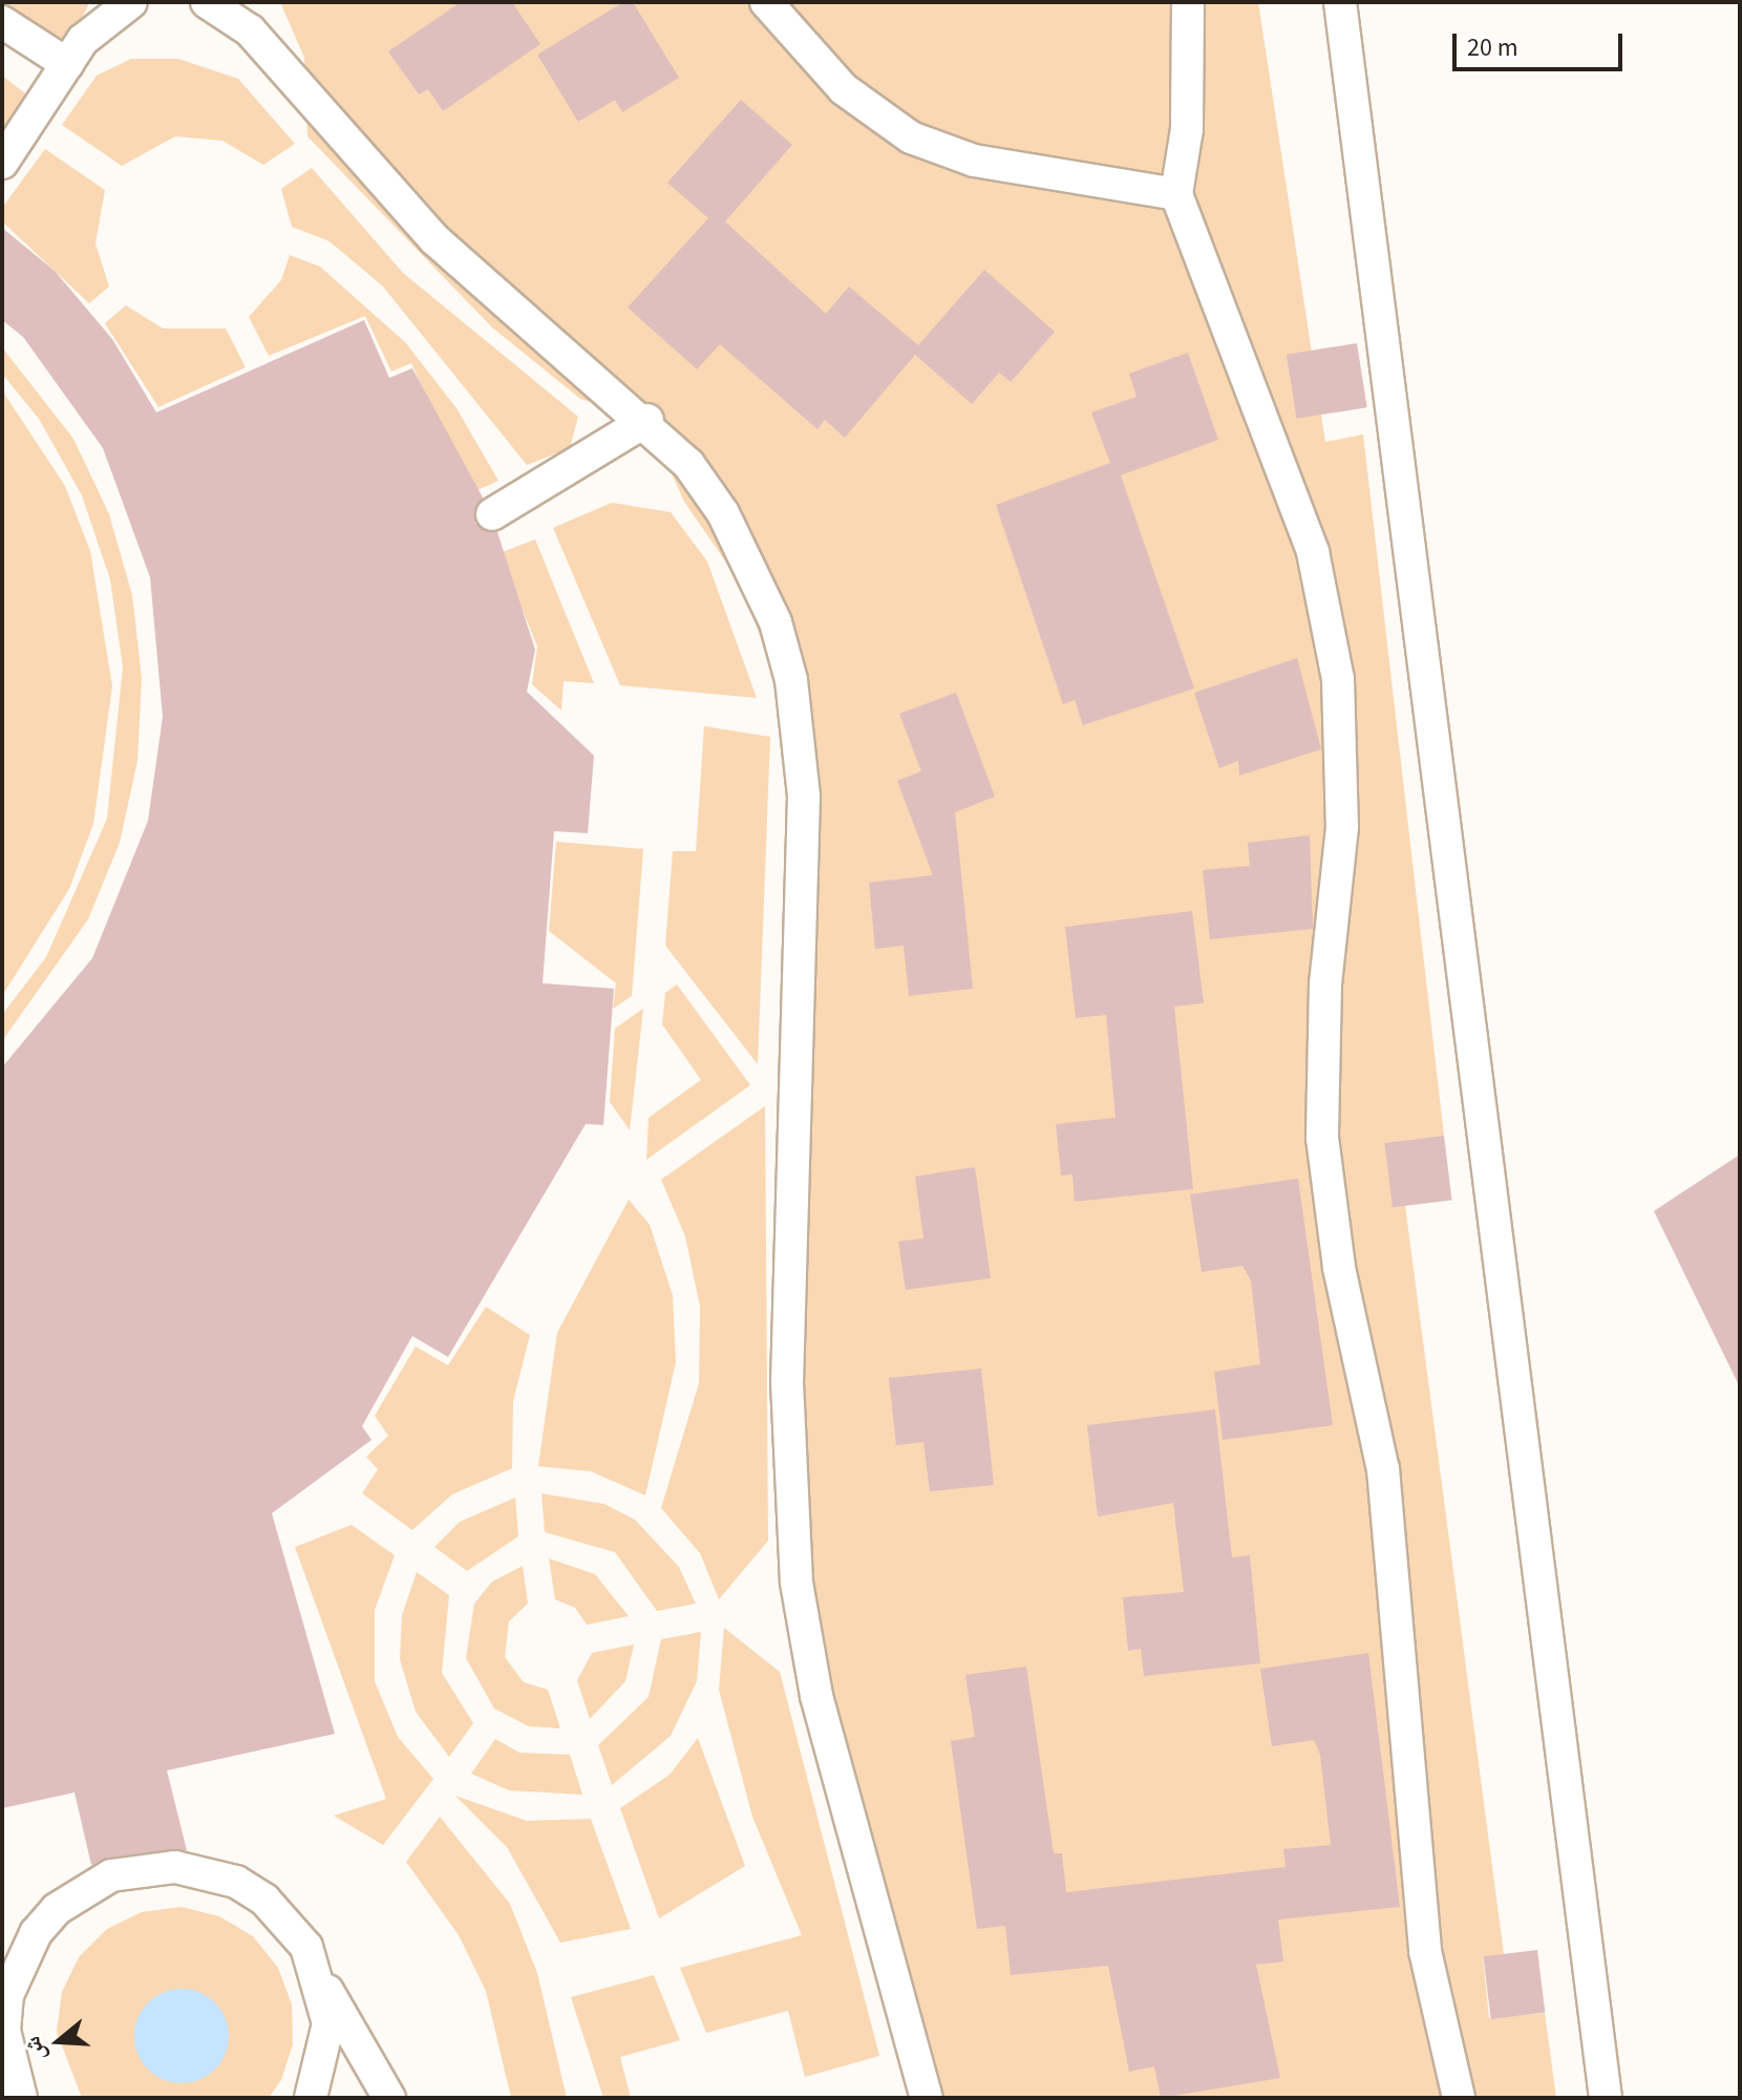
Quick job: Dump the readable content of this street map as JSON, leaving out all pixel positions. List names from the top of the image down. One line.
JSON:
{"scale_bar":"20 m","north":"left"}
